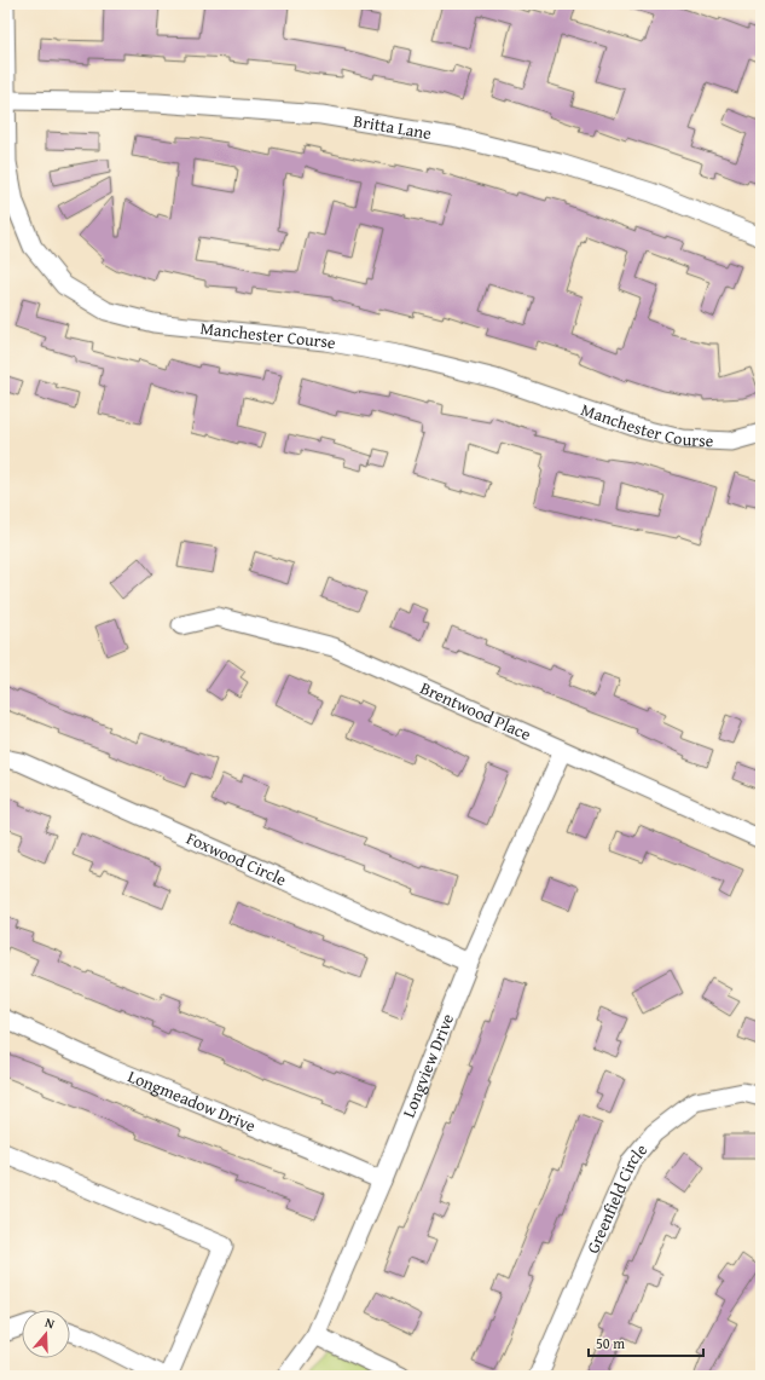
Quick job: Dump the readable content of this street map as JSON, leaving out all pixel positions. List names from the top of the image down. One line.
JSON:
{"streets":{"street":["Britta Lane","Manchester Course","Brentwood Place","Foxwood Circle","Longview Drive","Longmeadow Drive","Greenfield Circle"]},"crossings":[["Britta Lane","Manchester Course"],["Brentwood Place","Longview Drive"],["Foxwood Circle","Longview Drive"],["Longview Drive","Longmeadow Drive"]],"scale_bar":"50 m","north":"top"}
